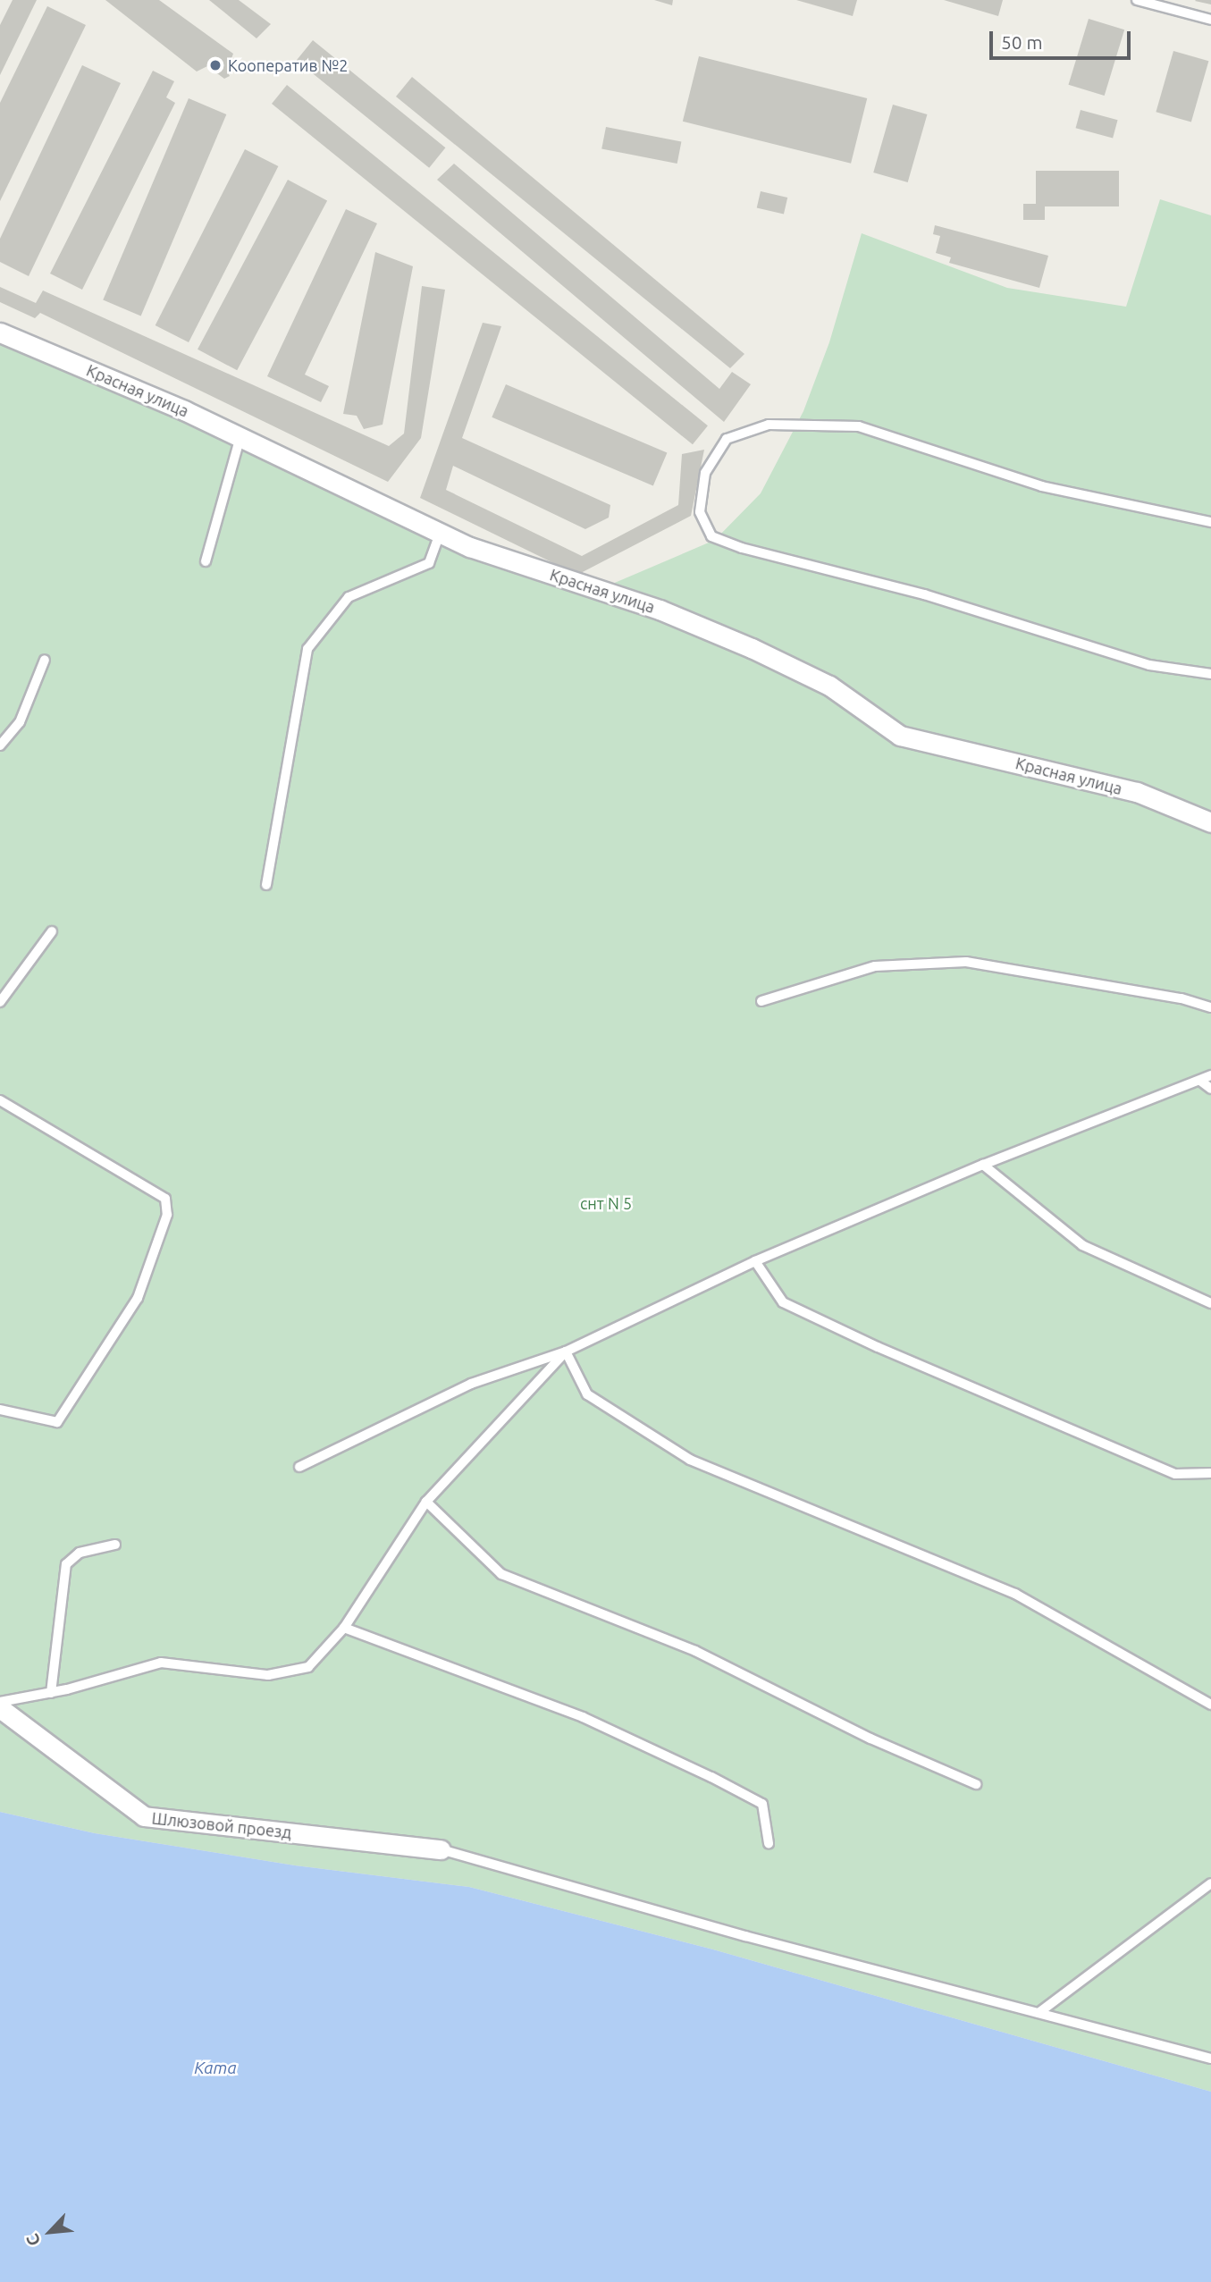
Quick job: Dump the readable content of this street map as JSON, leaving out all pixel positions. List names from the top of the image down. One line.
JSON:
{"streets":{"street":["Красная улица","Шлюзовой проезд"]},"water":["Kama"],"parks":["снт N 5"],"places":["Кооператив №2"],"scale_bar":"50 m","north":"bottom left"}
